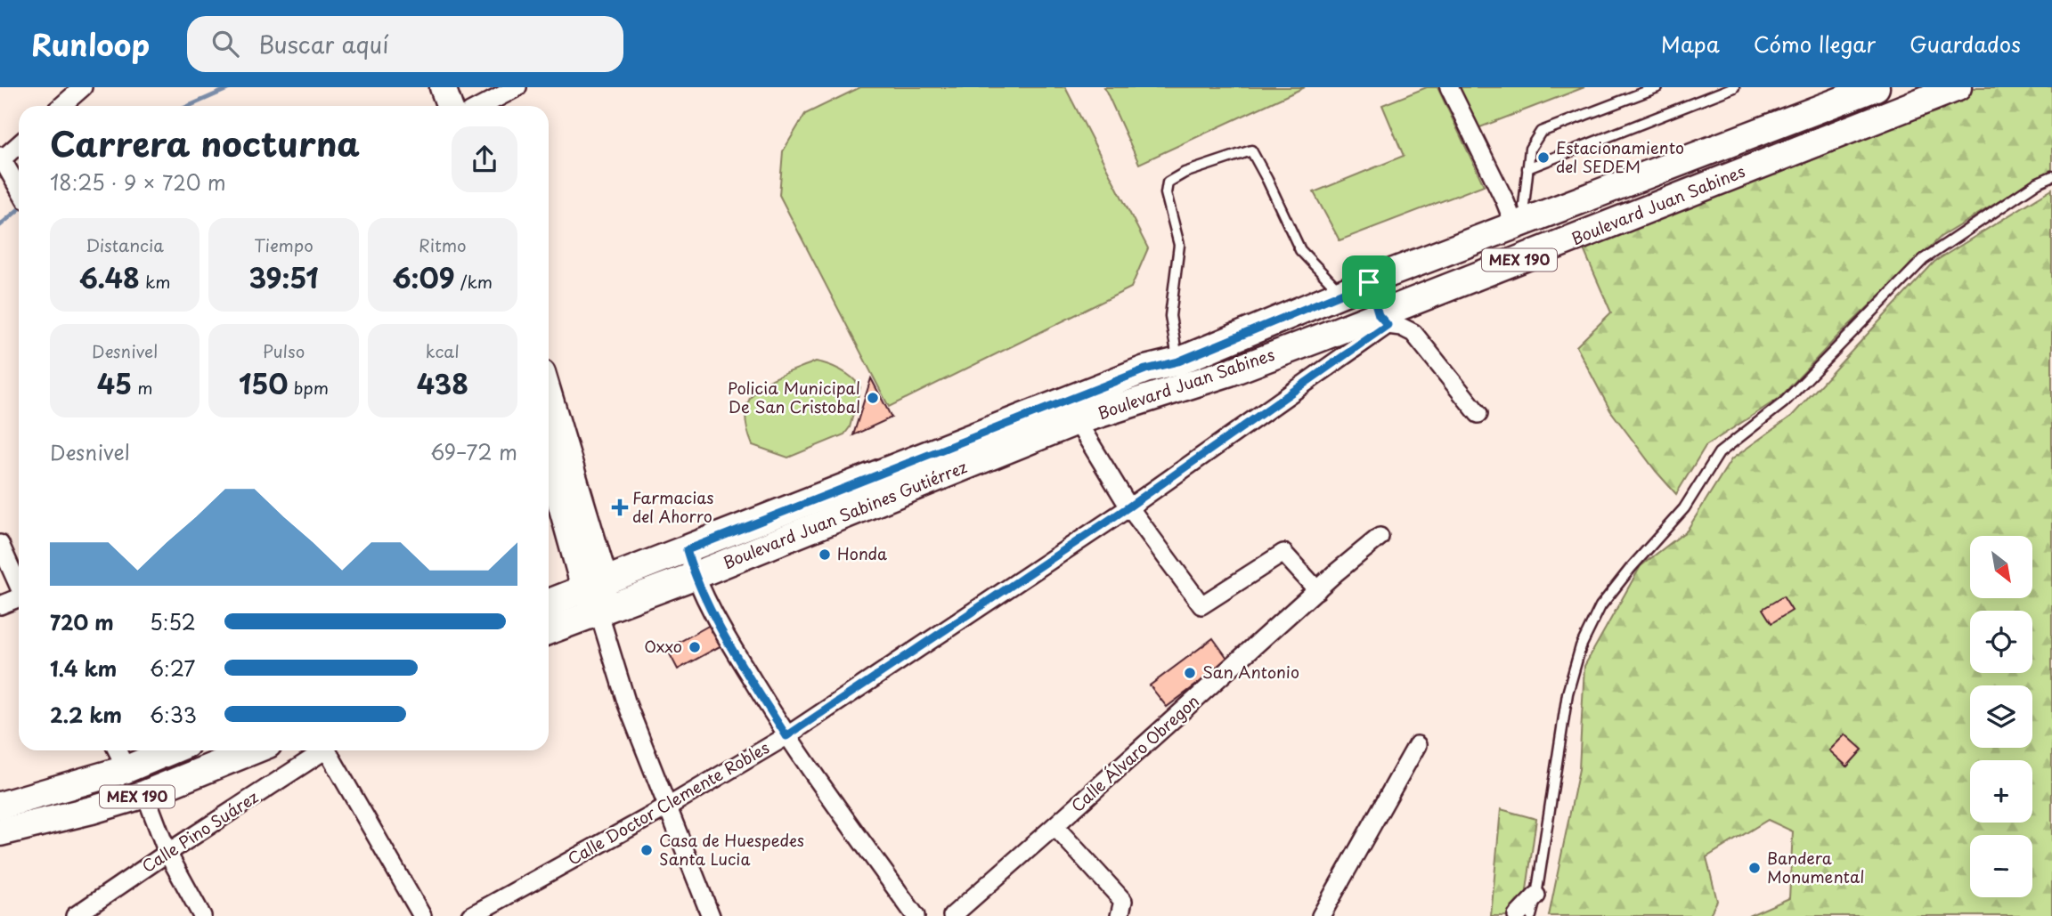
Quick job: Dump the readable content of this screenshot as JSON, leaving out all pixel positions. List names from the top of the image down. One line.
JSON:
{"streets":{"main road":["Boulevard Juan Sabines","MEX 190","Boulevard Juan Sabines Gutiérrez"],"street":["Calle Álvaro Obregon","Calle Doctor Clemente Robles","Calle Pino Suárez"]},"crossings":[["Boulevard Juan Sabines","Boulevard Juan Sabines Gutiérrez"],["Boulevard Juan Sabines","Calle Doctor Clemente Robles"]],"places":{"other":["Estacionamiento del SEDEM","Policia Municipal De San Cristobal","Honda","Oxxo","San Antonio","Casa de Huespedes Santa Lucia","Bandera Monumental"],"health":["Farmacias del Ahorro"]},"north":"bottom right","page":{"header":"Runloop","search":"Buscar aquí","nav":["Mapa","Cómo llegar","Guardados"],"heading":["Carrera nocturna","18:25 · 9 × 720 m"],"stats":[["Distancia","6.48 km"],["Tiempo","39:51"],["Ritmo","6:09 /km"],["Desnivel","45 m"],["Pulso","150 bpm"],["kcal","438"]],"chart":["Desnivel","69–72 m"],"map_buttons":["+","−"],"list":[{"name":"720 m","note":"5:52"},{"name":"1.4 km","note":"6:27"},{"name":"2.2 km","note":"6:33"}]}}
